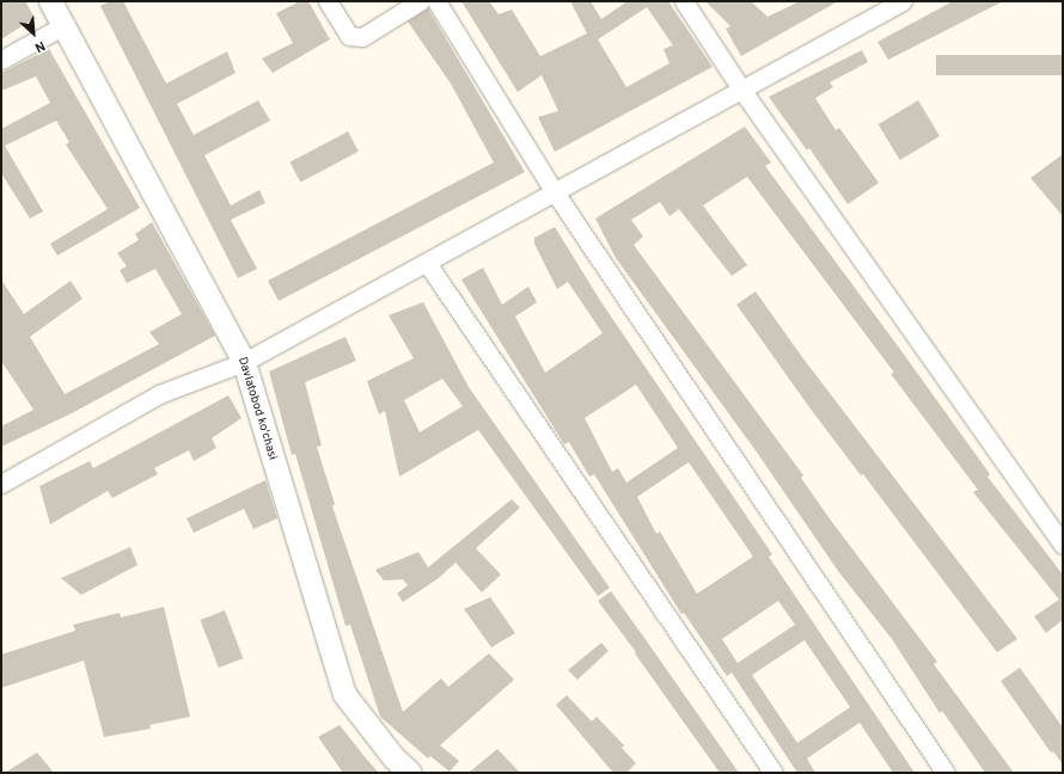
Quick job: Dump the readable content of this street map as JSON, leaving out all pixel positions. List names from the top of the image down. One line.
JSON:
{"streets":{"street":["Davlatobod ko'chasi"]},"north":"bottom right"}
